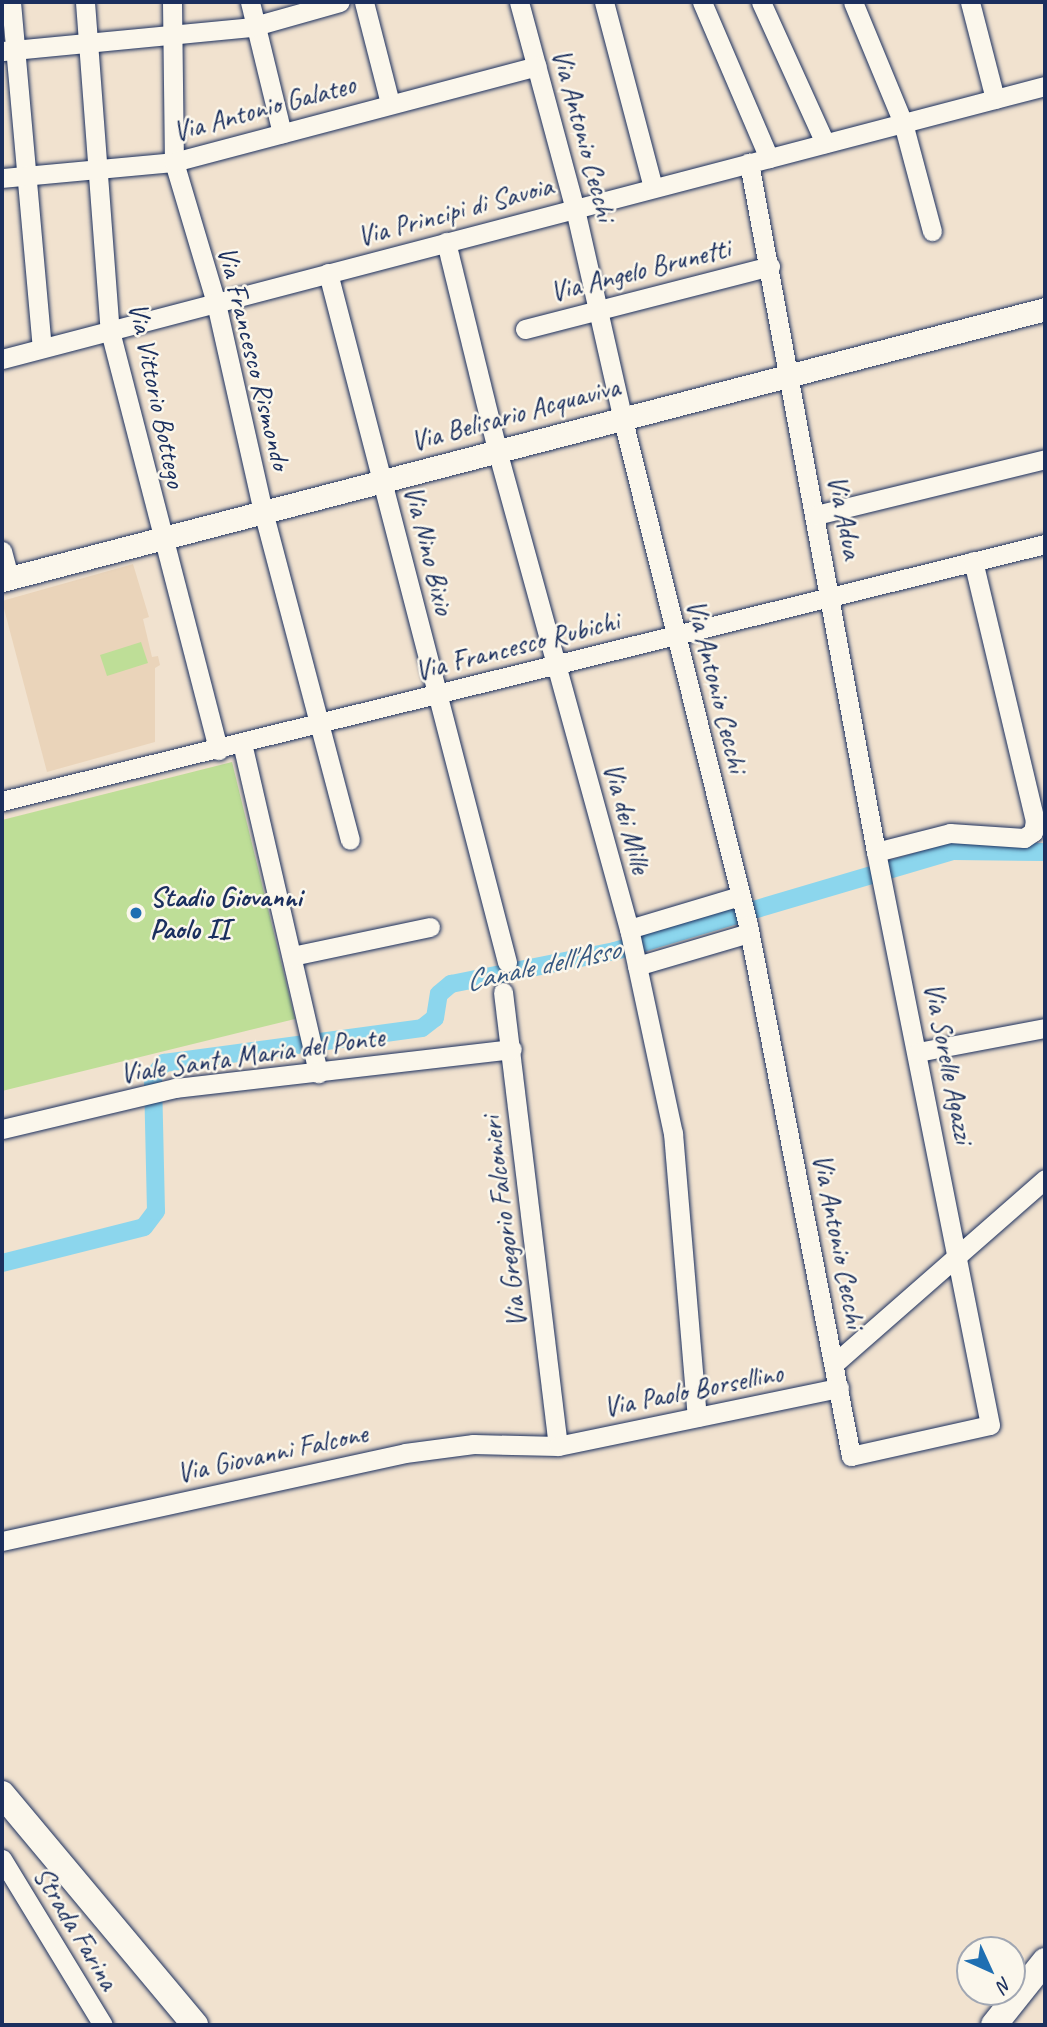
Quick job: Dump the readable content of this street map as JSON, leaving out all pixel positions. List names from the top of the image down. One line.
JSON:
{"streets":{"street":["Via Antonio Galateo","Via Antonio Cecchi","Via Principi di Savoia","Via Angelo Brunetti","Via Francesco Rismondo","Via Vittorio Bottego","Via Belisario Acquaviva","Via Adua","Via Nino Bixio","Via Francesco Rubichi","Via dei Mille","Viale Santa Maria del Ponte","Via Sorelle Agazzi","Via Gregorio Falconieri","Via Paolo Borsellino","Via Giovanni Falcone","Strada Farina"]},"crossings":[["Via Antonio Galateo","Via Antonio Cecchi"],["Via Antonio Galateo","Via Francesco Rismondo"],["Via Antonio Galateo","Via Vittorio Bottego"],["Via Antonio Cecchi","Via Principi di Savoia"],["Via Antonio Cecchi","Via Angelo Brunetti"],["Via Antonio Cecchi","Via Belisario Acquaviva"],["Via Antonio Cecchi","Via Francesco Rubichi"],["Via Antonio Cecchi","Via Sorelle Agazzi"],["Via Antonio Cecchi","Via Paolo Borsellino"],["Via Principi di Savoia","Via Francesco Rismondo"],["Via Principi di Savoia","Via Vittorio Bottego"],["Via Principi di Savoia","Via Adua"],["Via Principi di Savoia","Via Nino Bixio"],["Via Principi di Savoia","Via dei Mille"],["Via Angelo Brunetti","Via Adua"],["Via Francesco Rismondo","Via Belisario Acquaviva"],["Via Francesco Rismondo","Via Francesco Rubichi"],["Via Vittorio Bottego","Via Belisario Acquaviva"],["Via Vittorio Bottego","Via Francesco Rubichi"],["Via Belisario Acquaviva","Via Adua"],["Via Belisario Acquaviva","Via Nino Bixio"],["Via Belisario Acquaviva","Via dei Mille"],["Via Adua","Via Francesco Rubichi"],["Via Adua","Via Sorelle Agazzi"],["Via Nino Bixio","Via Francesco Rubichi"],["Via Francesco Rubichi","Via dei Mille"],["Via dei Mille","Via Paolo Borsellino"],["Viale Santa Maria del Ponte","Via Gregorio Falconieri"],["Via Sorelle Agazzi","Via Paolo Borsellino"],["Via Gregorio Falconieri","Via Paolo Borsellino"],["Via Gregorio Falconieri","Via Giovanni Falcone"],["Via Paolo Borsellino","Via Giovanni Falcone"]],"water":["Canale dell'Asso"],"places":["Stadio Giovanni Paolo II"],"north":"bottom right"}
